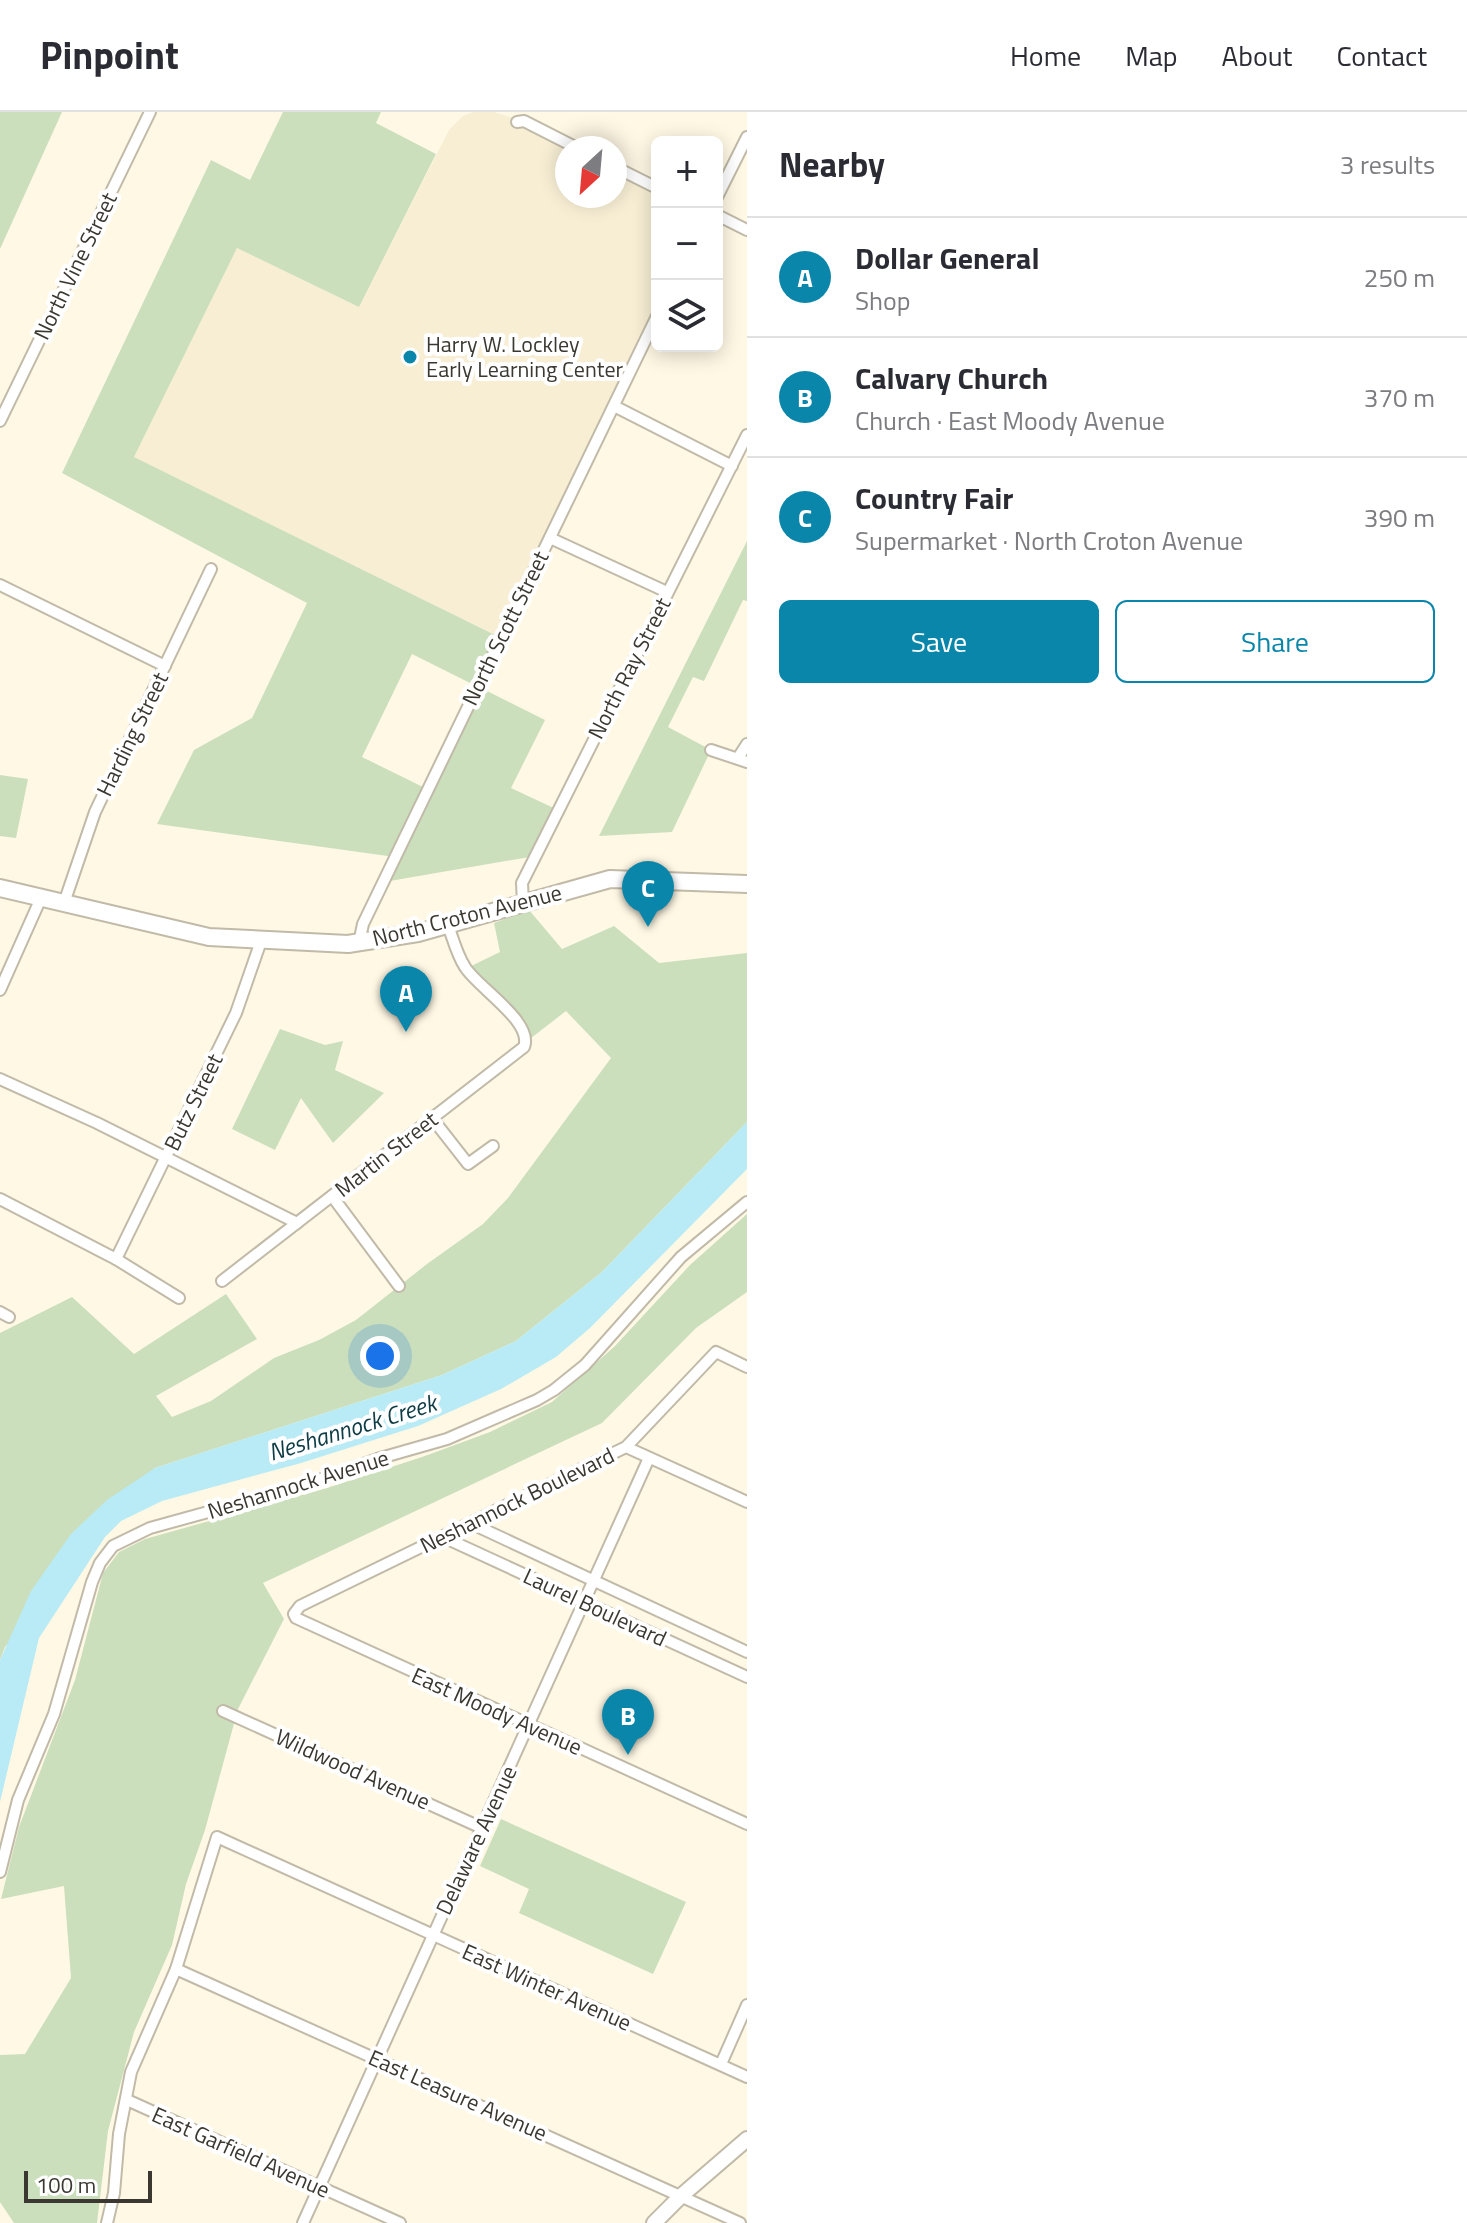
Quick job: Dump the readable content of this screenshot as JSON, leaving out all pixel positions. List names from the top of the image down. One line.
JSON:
{"streets":{"main road":["North Croton Avenue"],"street":["North Vine Street","North Scott Street","North Ray Street","Harding Street","Butz Street","Martin Street","Neshannock Avenue","Neshannock Boulevard","Laurel Boulevard","East Moody Avenue","Wildwood Avenue","Delaware Avenue","East Winter Avenue","East Leasure Avenue","East Garfield Avenue"]},"crossings":[["North Scott Street","North Croton Avenue"],["North Ray Street","North Croton Avenue"],["Harding Street","North Croton Avenue"],["North Croton Avenue","Butz Street"],["North Croton Avenue","Martin Street"],["Neshannock Boulevard","Laurel Boulevard"],["Neshannock Boulevard","East Moody Avenue"],["Laurel Boulevard","Delaware Avenue"],["East Moody Avenue","Delaware Avenue"],["Wildwood Avenue","Delaware Avenue"],["Delaware Avenue","East Winter Avenue"],["Delaware Avenue","East Leasure Avenue"],["Delaware Avenue","East Garfield Avenue"],["East Winter Avenue","East Leasure Avenue"]],"water":["Neshannock Creek"],"places":["Harry W. Lockley Early Learning Center"],"scale_bar":"100 m","north":"bottom left","page":{"header":"Pinpoint","nav":["Home","Map","About","Contact"],"heading":["Nearby","3 results"],"map_buttons":["+","−"],"list":[{"mark":"A","name":"Dollar General","note":"Shop","value":"250 m"},{"mark":"B","name":"Calvary Church","note":"Church · East Moody Avenue","value":"370 m"},{"mark":"C","name":"Country Fair","note":"Supermarket · North Croton Avenue","value":"390 m"}],"buttons":["Save","Share"],"pins":["C","A","B"],"scale":"100 m"}}
